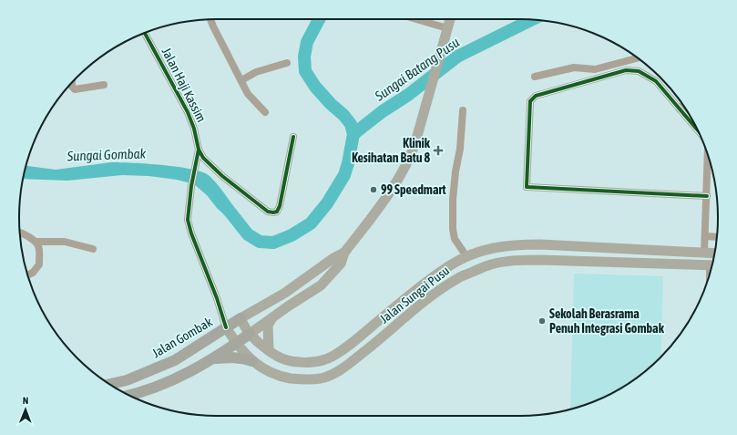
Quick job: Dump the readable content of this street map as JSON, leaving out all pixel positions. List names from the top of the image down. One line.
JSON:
{"streets":{"main road":["Jalan Sungai Pusu","Jalan Gombak"],"street":["Jalan Haji Kassim"]},"crossings":[["Jalan Sungai Pusu","Jalan Gombak"]],"water":["Sungai Batang Pusu","Sungai Gombak"],"places":{"health":["Klinik Kesihatan Batu 8"],"other":["99 Speedmart","Sekolah Berasrama Penuh Integrasi Gombak"]},"north":"top"}
